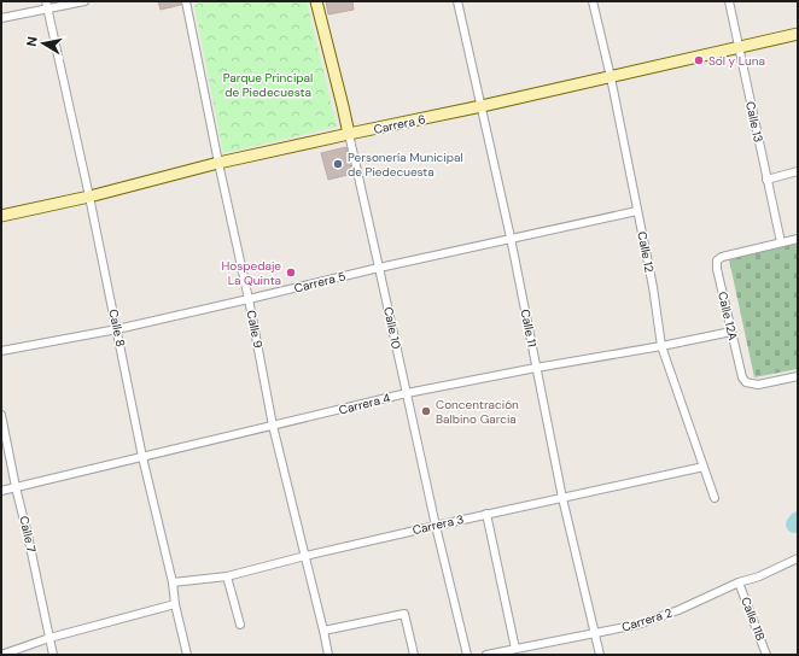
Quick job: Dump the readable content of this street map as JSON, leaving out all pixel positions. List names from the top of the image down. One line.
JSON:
{"streets":{"street":["Calle 13","Carrera 6","Calle 12","Carrera 5","Calle 12A","Calle 8","Calle 10","Calle 11","Calle 9","Carrera 4","Carrera 3","Calle 7","Calle 11B","Carrera 2"]},"crossings":[["Calle 13","Carrera 6"],["Calle 13","Calle 12A"],["Carrera 6","Calle 12"],["Carrera 6","Calle 8"],["Carrera 6","Calle 10"],["Carrera 6","Calle 11"],["Carrera 6","Calle 9"],["Calle 12","Carrera 5"],["Calle 12","Carrera 4"],["Calle 12","Carrera 3"],["Carrera 5","Calle 8"],["Carrera 5","Calle 10"],["Carrera 5","Calle 11"],["Carrera 5","Calle 9"],["Calle 12A","Carrera 4"],["Calle 8","Carrera 4"],["Calle 8","Carrera 3"],["Calle 10","Carrera 4"],["Calle 10","Carrera 3"],["Calle 11","Carrera 4"],["Calle 11","Carrera 3"],["Calle 11","Carrera 2"],["Calle 9","Carrera 4"],["Calle 9","Carrera 3"],["Carrera 4","Calle 7"],["Calle 11B","Carrera 2"]],"parks":["Parque Principal de Piedecuesta"],"places":["Sol y Luna","Personería Municipal de Piedecuesta","Hospedaje La Quinta","Concentración Balbino Garcia"],"north":"left"}
